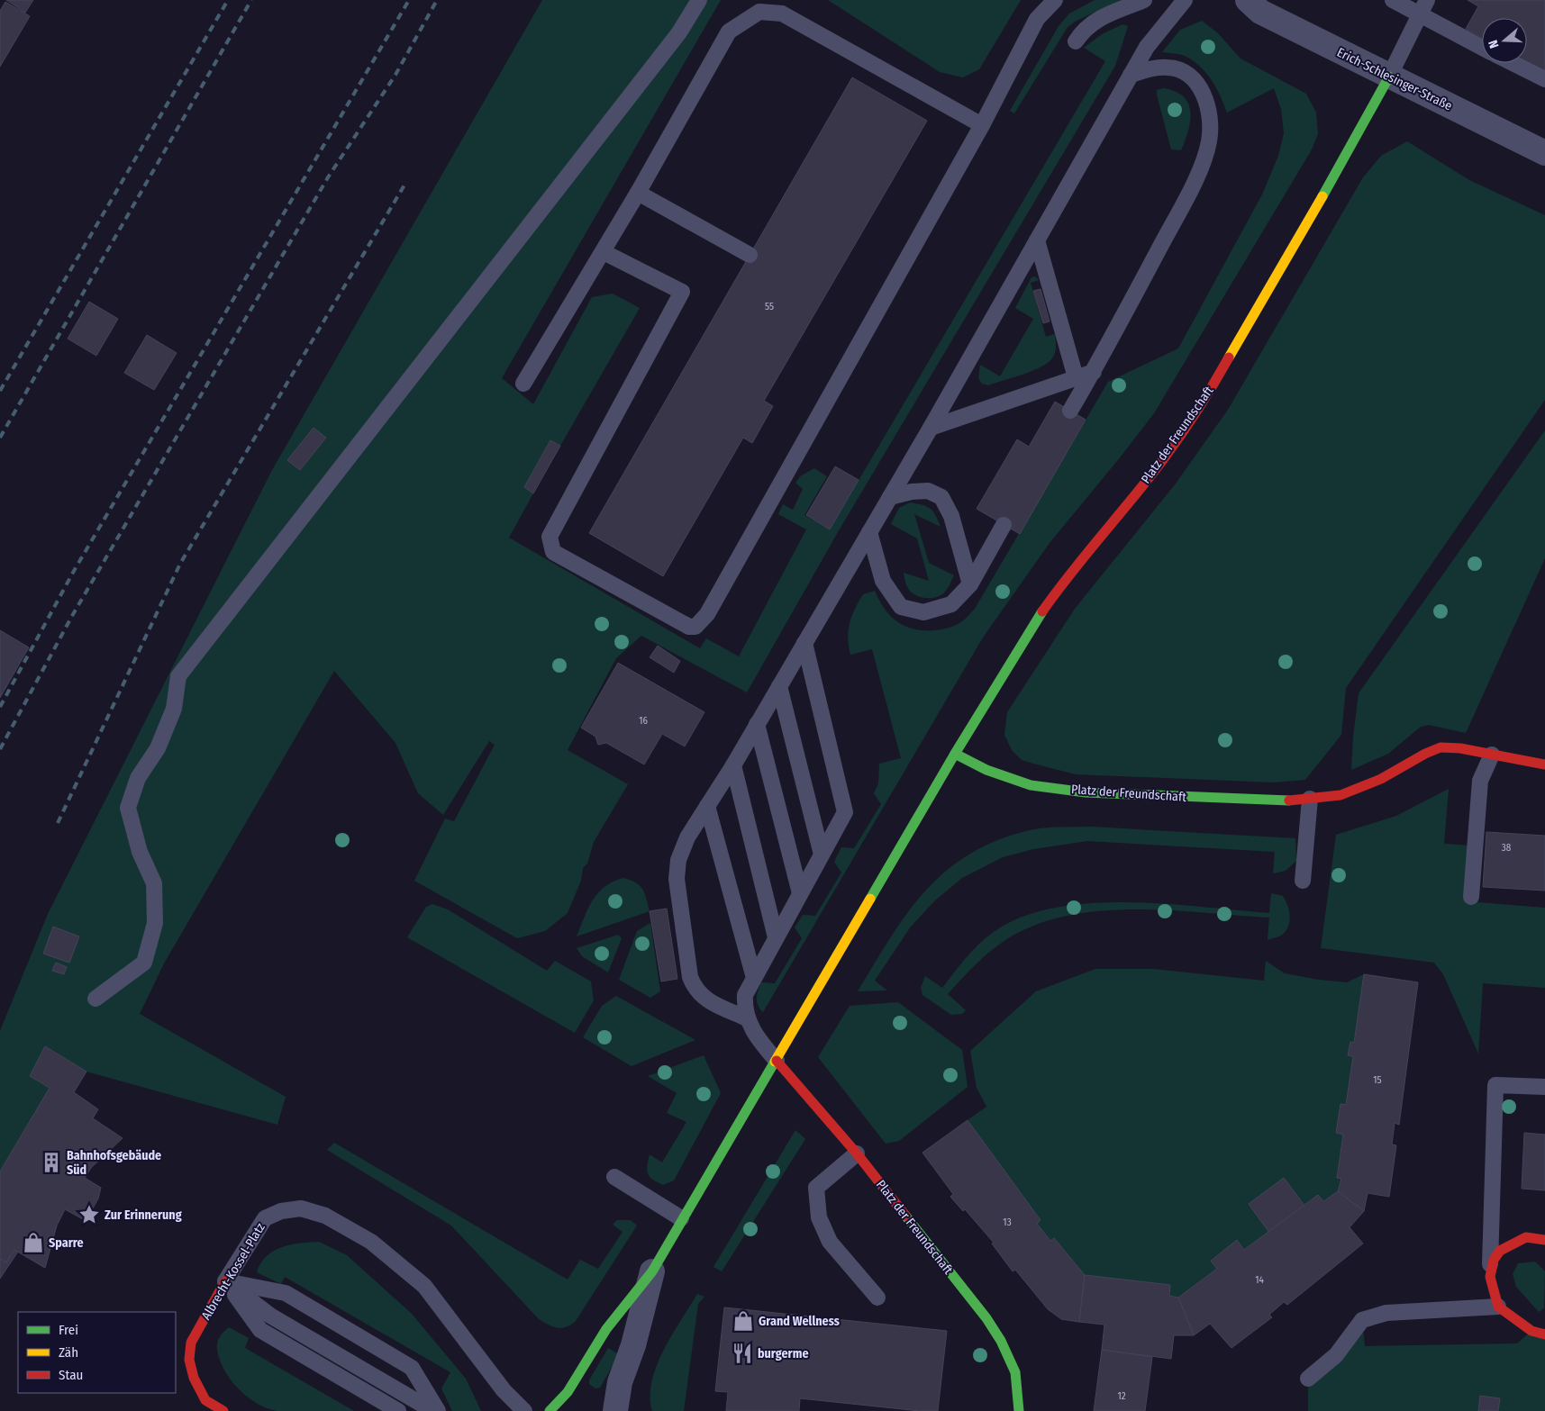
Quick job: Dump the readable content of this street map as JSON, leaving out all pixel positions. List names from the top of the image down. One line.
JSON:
{"streets":{"street":["Erich-Schlesinger-Straße","Platz der Freundschaft","Albrecht-Kossel-Platz"]},"crossings":[["Erich-Schlesinger-Straße","Platz der Freundschaft"]],"places":{"building":["Bahnhofsgebäude Süd"],"place":["Zur Erinnerung"],"shop":["Sparre","Grand Wellness"],"restaurant":["burgerme"]},"house_numbers":["55","16","38","15","13","14","12"],"legend":["Frei","Zäh","Stau"],"north":"left"}
